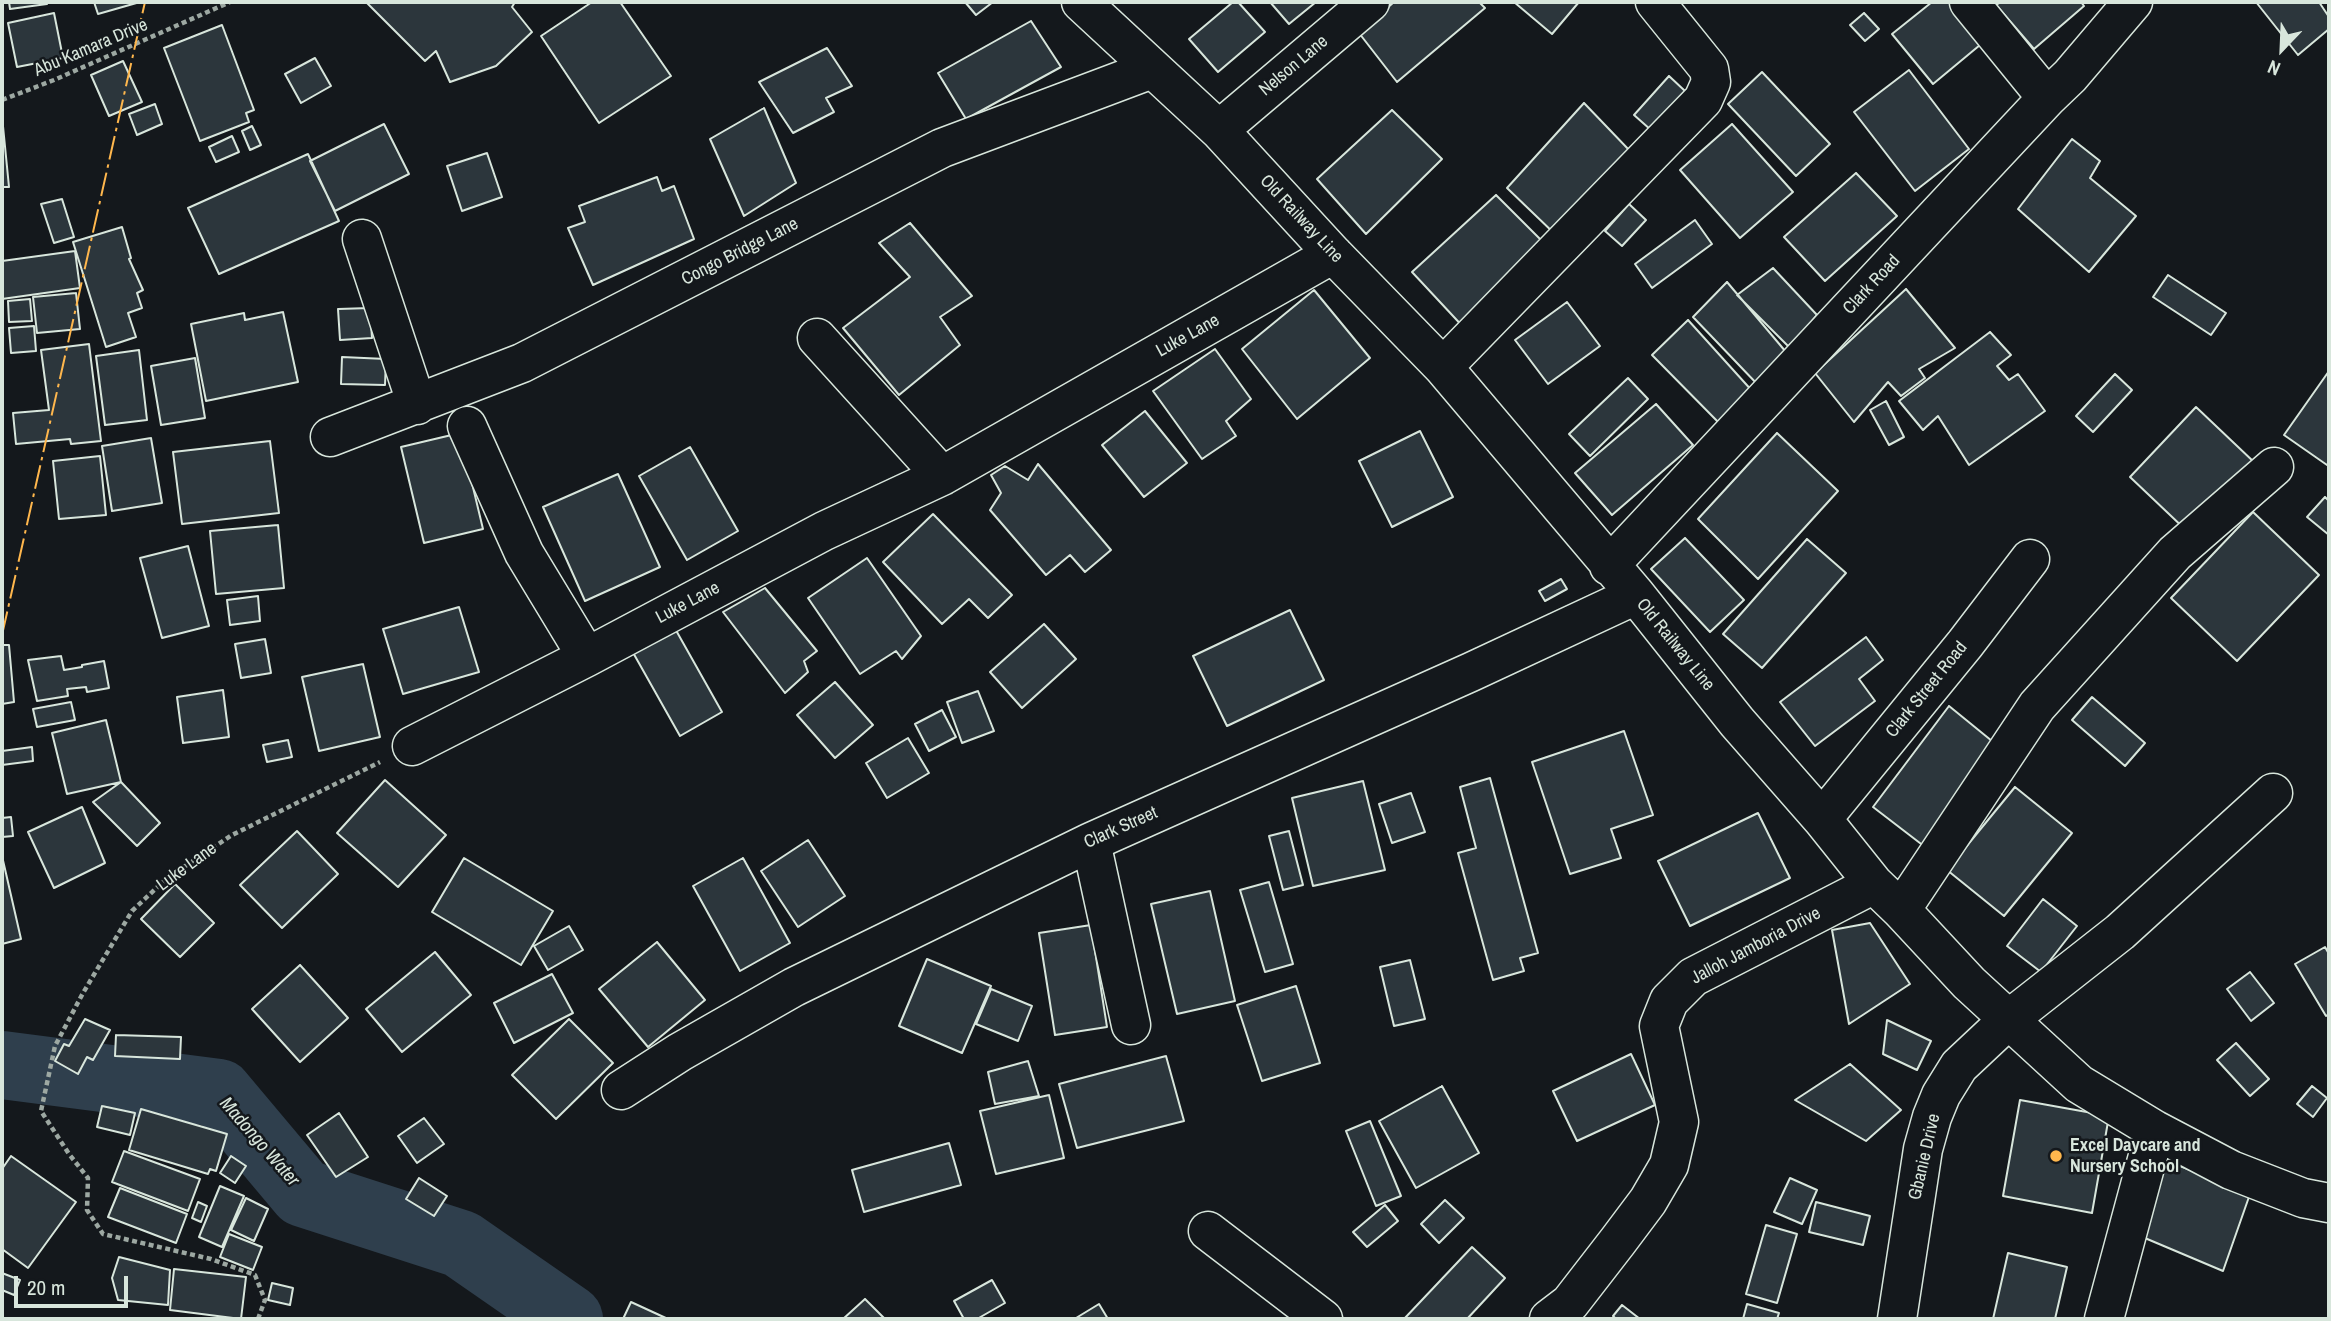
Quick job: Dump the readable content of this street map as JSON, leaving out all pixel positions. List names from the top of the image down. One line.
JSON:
{"streets":{"street":["Nelson Lane","Old Railway Line","Congo Bridge Lane","Clark Road","Luke Lane","Clark Street Road","Clark Street","Jalloh Jamboria Drive","Gbanie Drive"],"path":["Abu Kamara Drive"]},"crossings":[["Nelson Lane","Old Railway Line"],["Old Railway Line","Congo Bridge Lane"],["Old Railway Line","Clark Road"],["Old Railway Line","Luke Lane"],["Old Railway Line","Clark Street Road"],["Old Railway Line","Clark Street"],["Old Railway Line","Jalloh Jamboria Drive"],["Old Railway Line","Gbanie Drive"]],"water":["Madongo Water"],"places":["Excel Daycare and Nursery School"],"scale_bar":"20 m","north":"bottom left"}
